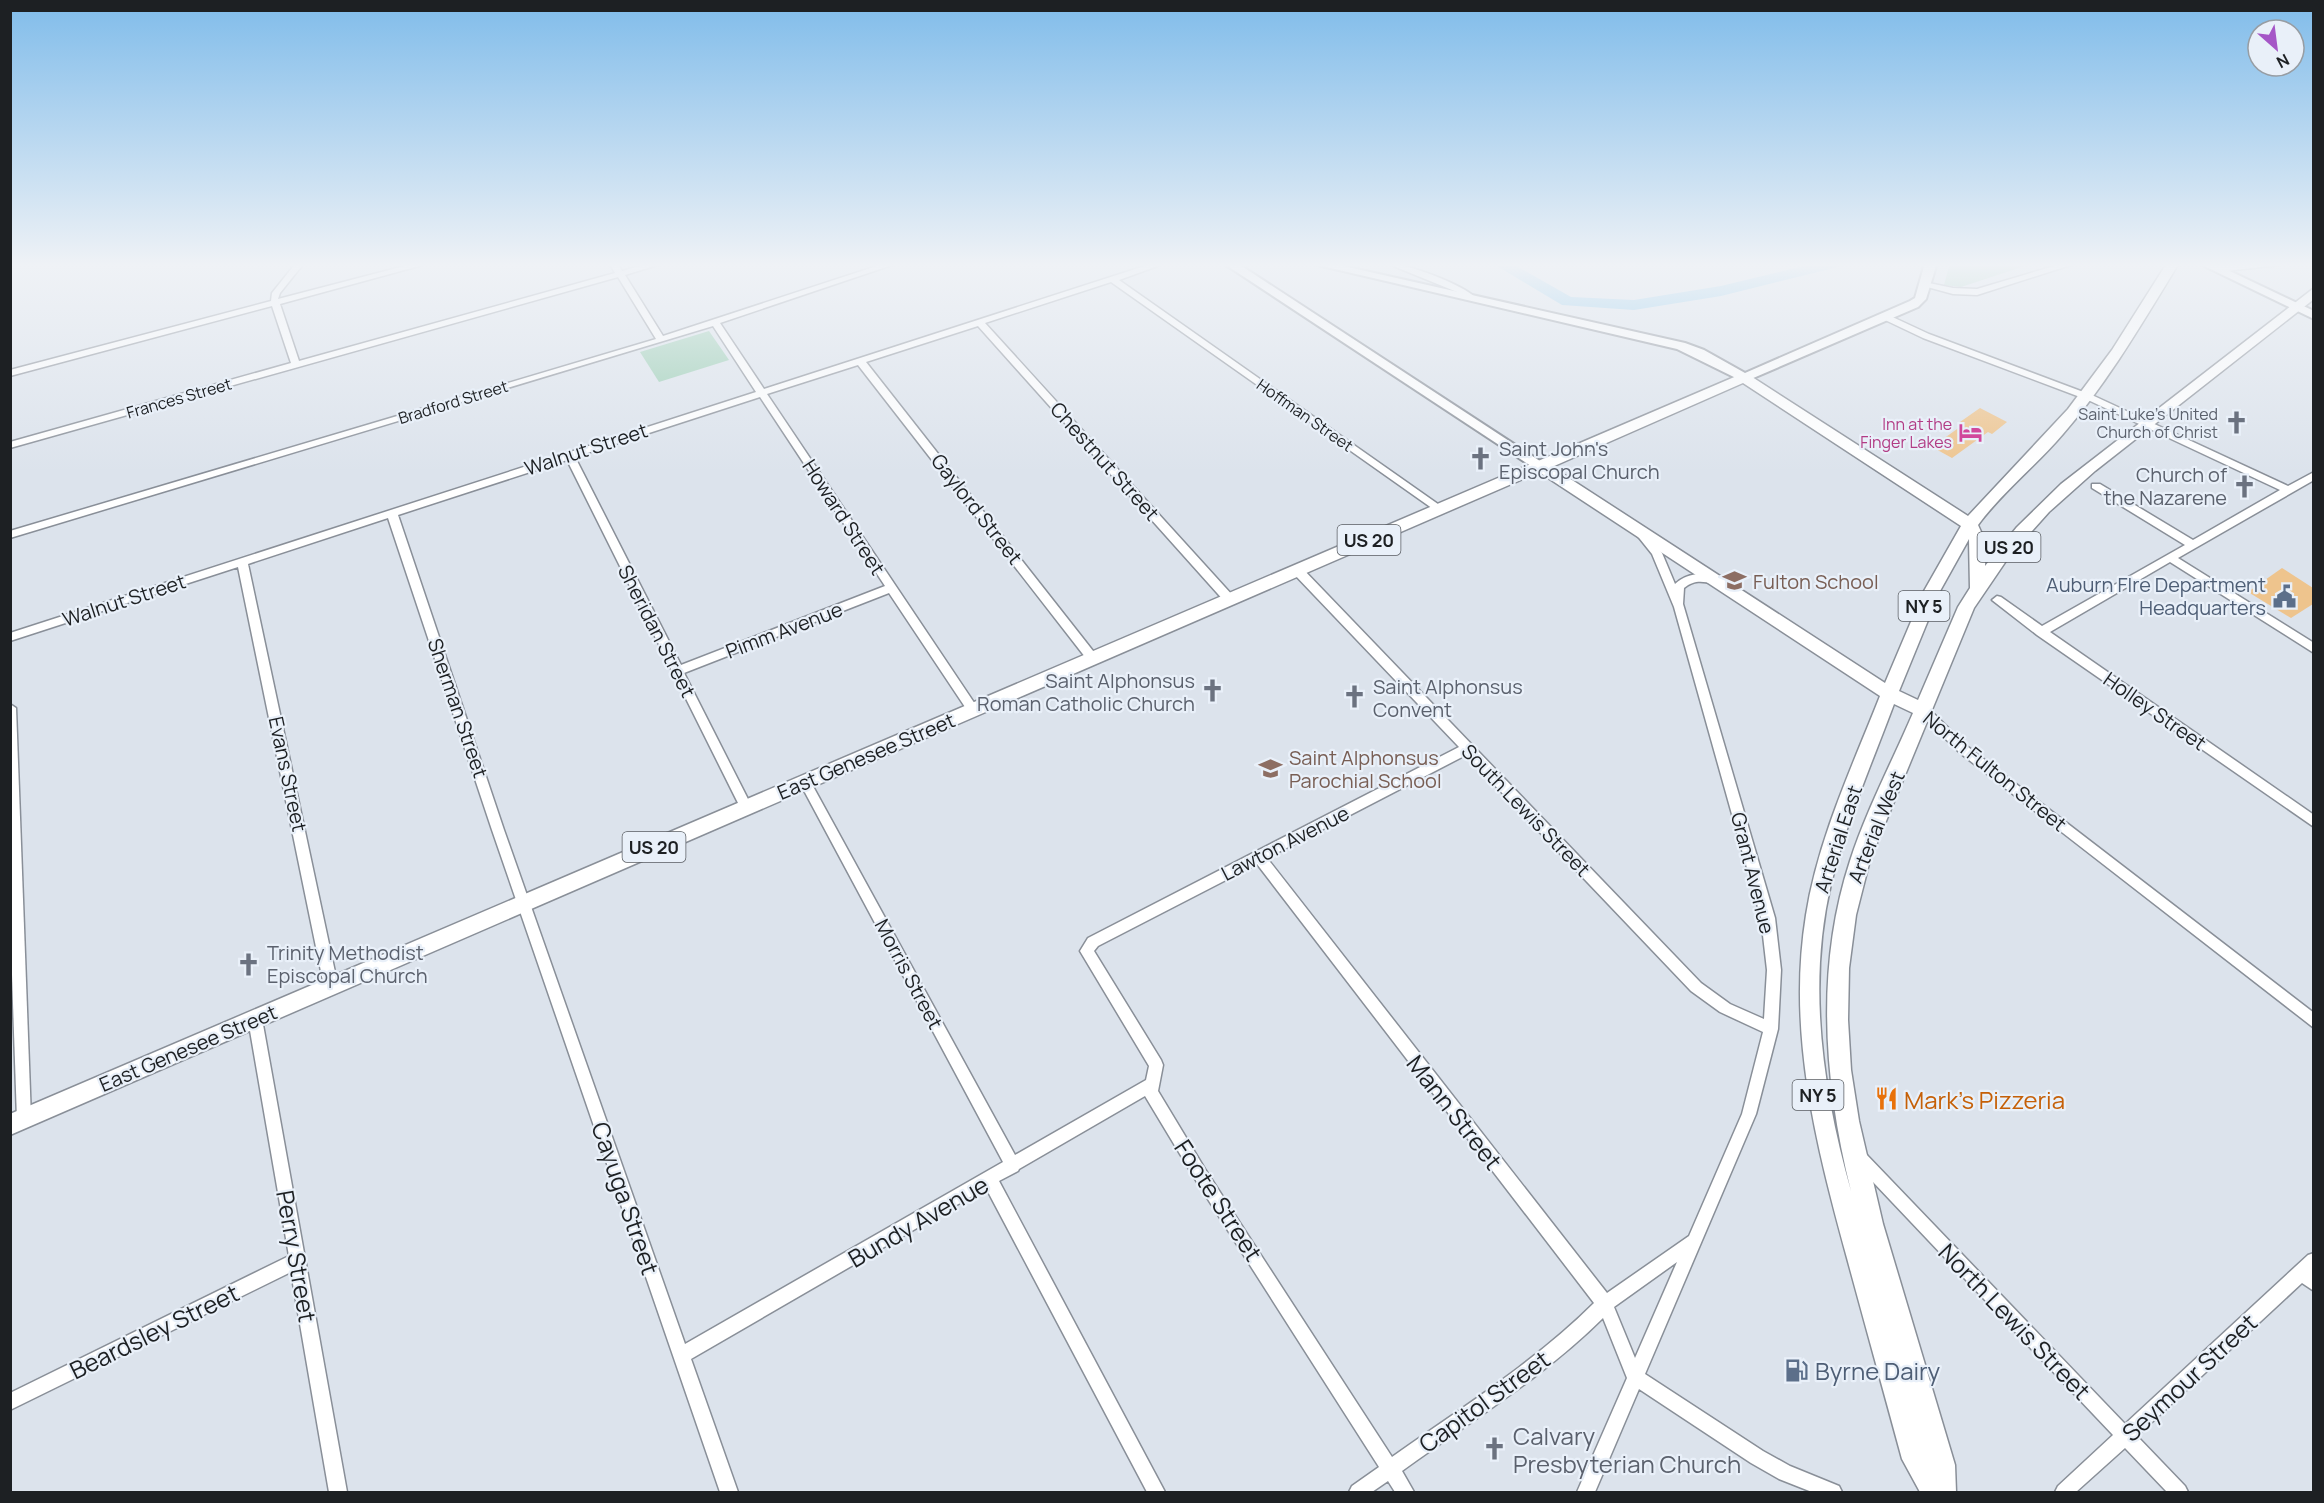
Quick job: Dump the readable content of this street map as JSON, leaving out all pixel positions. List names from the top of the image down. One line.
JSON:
{"streets":{"highway":["US 20","NY 5","East Genesee Street","North Fulton Street","Arterial West","Arterial East"],"street":["Frances Street","Bradford Street","Hoffman Street","Walnut Street","Chestnut Street","Gaylord Street","Howard Street","Pimm Avenue","Sheridan Street","Sherman Street","Holley Street","Evans Street","South Lewis Street","Lawton Avenue","Grant Avenue","Morris Street","Mann Street","Cayuga Street","Foote Street","Bundy Avenue","Perry Street","North Lewis Street","Beardsley Street","Seymour Street","Capitol Street"]},"crossings":[["Hoffman Street","East Genesee Street"],["Walnut Street","Gaylord Street"],["Walnut Street","Howard Street"],["Walnut Street","Sheridan Street"],["Walnut Street","Sherman Street"],["Walnut Street","Evans Street"],["Chestnut Street","East Genesee Street"],["Gaylord Street","East Genesee Street"],["Howard Street","Pimm Avenue"],["Howard Street","East Genesee Street"],["US 20","East Genesee Street"],["US 20","Arterial East"],["Pimm Avenue","Sheridan Street"],["Sheridan Street","East Genesee Street"],["Sherman Street","East Genesee Street"],["Sherman Street","Cayuga Street"],["East Genesee Street","North Fulton Street"],["East Genesee Street","Evans Street"],["East Genesee Street","South Lewis Street"],["East Genesee Street","Morris Street"],["East Genesee Street","Cayuga Street"],["East Genesee Street","Perry Street"],["North Fulton Street","Arterial West"],["North Fulton Street","Arterial East"],["North Fulton Street","Grant Avenue"],["South Lewis Street","Lawton Avenue"],["South Lewis Street","Grant Avenue"],["Arterial West","North Lewis Street"],["Lawton Avenue","Mann Street"],["Lawton Avenue","Foote Street"],["Grant Avenue","Mann Street"],["Grant Avenue","Capitol Street"],["Morris Street","Bundy Avenue"],["Mann Street","Capitol Street"],["Cayuga Street","Bundy Avenue"],["Foote Street","Bundy Avenue"],["Foote Street","Capitol Street"],["Perry Street","Beardsley Street"],["North Lewis Street","Seymour Street"]],"places":{"church":["Saint Luke's United Church of Christ","Saint John's Episcopal Church","Church of the Nazarene","Saint Alphonsus Roman Catholic Church","Saint Alphonsus Convent","Trinity Methodist Episcopal Church","Calvary Presbyterian Church"],"hotel":["Inn at the Finger Lakes"],"school or university":["Fulton School","Saint Alphonsus Parochial School"],"public building":["Auburn FIre Department Headquarters"],"restaurant":["Mark's Pizzeria"],"fuel station":["Byrne Dairy"]},"north":"bottom right"}
